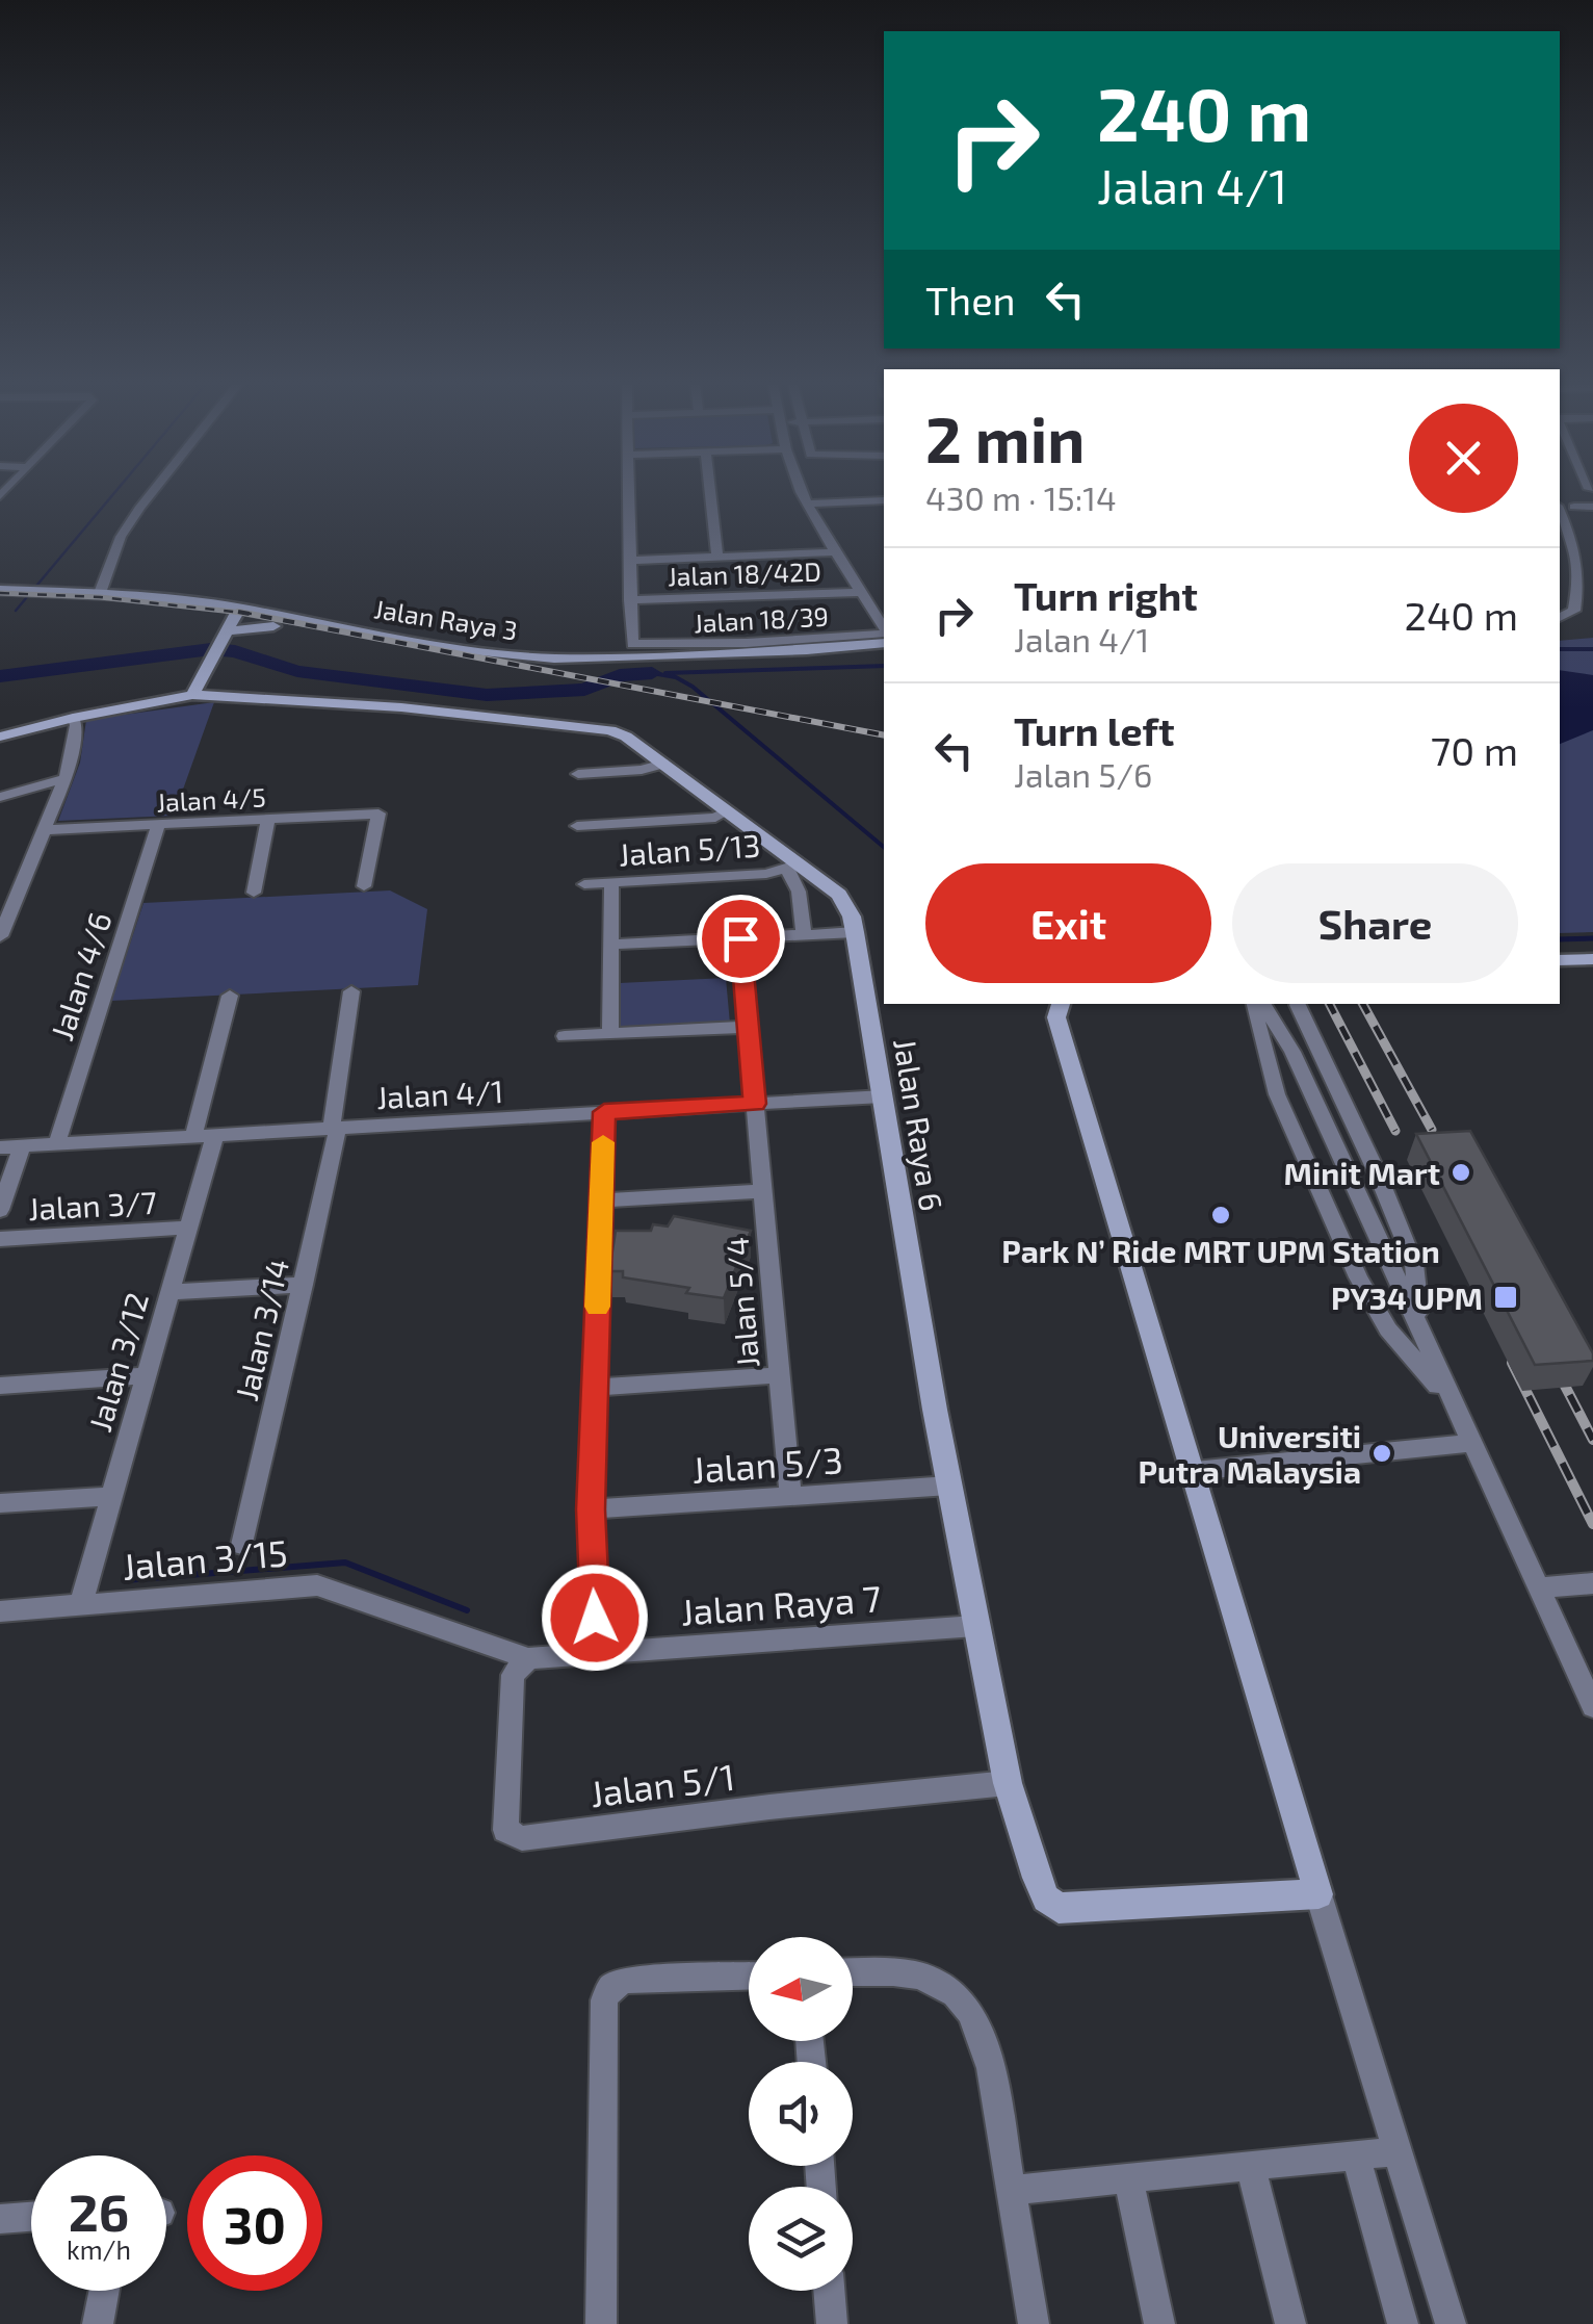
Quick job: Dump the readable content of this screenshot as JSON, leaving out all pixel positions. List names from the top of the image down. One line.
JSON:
{"streets":{"street":["Jalan 18/42D","Jalan Raya 3","Jalan 18/39","Jalan 4/5","Jalan 5/13","Jalan 4/6","Jalan 4/1","Jalan Raya 6","Jalan 3/7","Jalan 5/4","Jalan 3/14","Jalan 3/12","Jalan 5/3","Jalan 3/15","Jalan Raya 7","Jalan 5/1"]},"crossings":[["Jalan 18/42D","Jalan 18/39"],["Jalan 4/5","Jalan 4/6"],["Jalan 5/13","Jalan Raya 6"],["Jalan 4/6","Jalan 4/1"],["Jalan 4/1","Jalan Raya 6"],["Jalan 4/1","Jalan 5/4"],["Jalan 4/1","Jalan 3/14"],["Jalan 4/1","Jalan 3/12"],["Jalan Raya 6","Jalan 5/3"],["Jalan Raya 6","Jalan Raya 7"],["Jalan Raya 6","Jalan 5/1"],["Jalan 3/7","Jalan 3/12"],["Jalan 5/4","Jalan 5/3"],["Jalan 3/12","Jalan 3/15"],["Jalan 3/15","Jalan Raya 7"],["Jalan 3/15","Jalan 5/1"],["Jalan Raya 7","Jalan 5/1"]],"places":{"other":["Minit Mart","Park N’ Ride MRT UPM Station","Universiti Putra Malaysia"],"transit":["PY34 UPM"]},"north":"left","page":{"turn":["240 m","Jalan 4/1"],"then":"Then","heading":["2 min","430 m · 15:14"],"list":[{"name":"Turn right","note":"Jalan 4/1","value":"240 m"},{"name":"Turn left","note":"Jalan 5/6","value":"70 m"}],"buttons":["Exit","Share"],"speed":"26 km/h","limit":"30"}}
